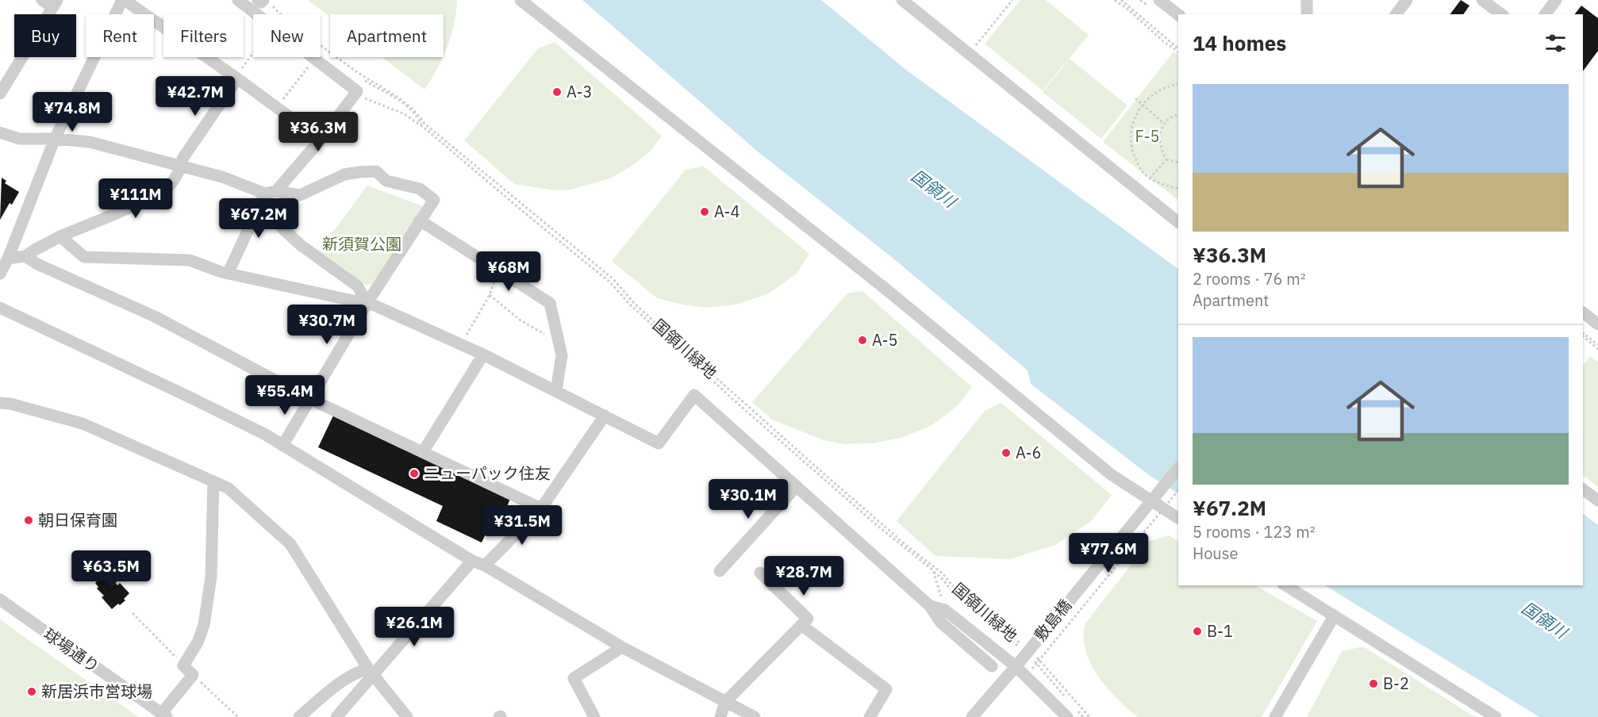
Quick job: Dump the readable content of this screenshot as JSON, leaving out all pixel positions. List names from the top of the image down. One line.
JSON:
{"streets":{"street":["敷島橋","球場通り"],"path":["国領川緑地"]},"water":["国領川"],"parks":["F-5","新須賀公園"],"places":["A-3","A-4","A-5","A-6","ニューパック住友","朝日保育園","B-1","B-2","新居浜市営球場"],"page":{"chip":["Buy","Rent","Filters","New","Apartment"],"heading":"14 homes","list":[{"name":"¥36.3M","note":"2 rooms · 76 m² · Apartment"},{"name":"¥67.2M","note":"5 rooms · 123 m² · House"}],"price":["¥42.7M","¥74.8M","¥36.3M","¥111M","¥67.2M","¥68M","¥30.7M","¥55.4M","¥30.1M","¥31.5M","¥77.6M","¥63.5M","¥28.7M","¥26.1M"]}}
